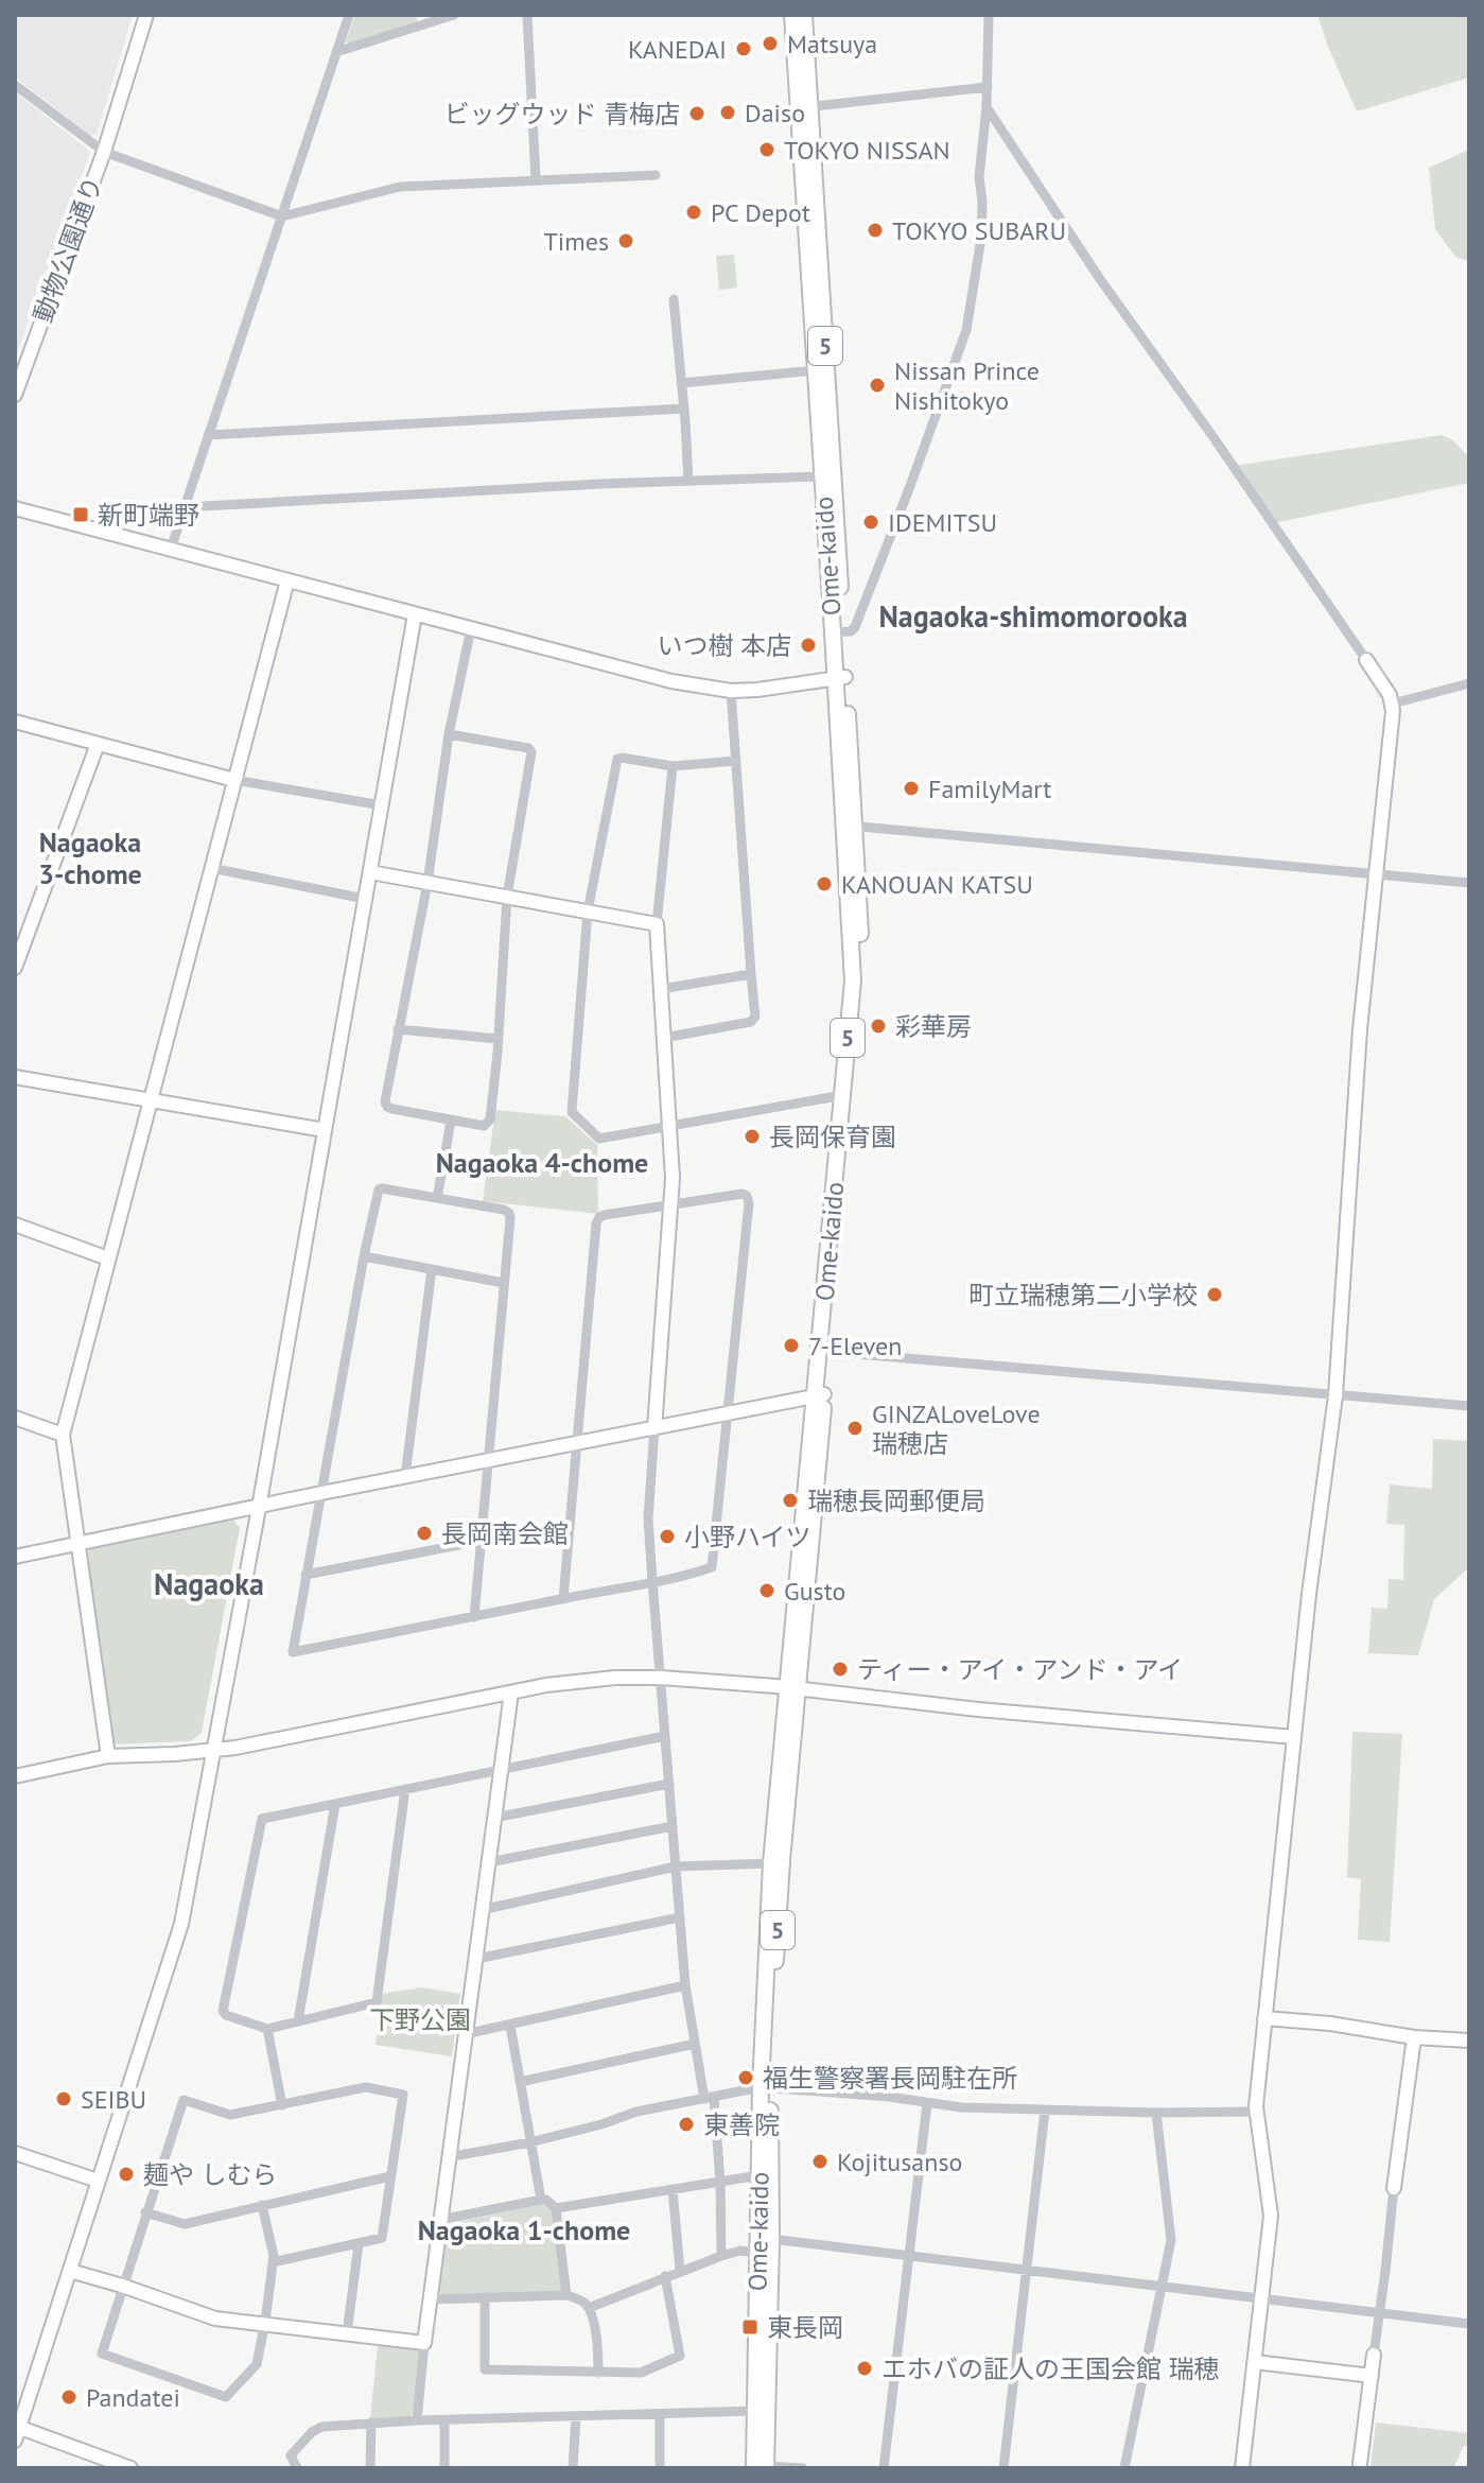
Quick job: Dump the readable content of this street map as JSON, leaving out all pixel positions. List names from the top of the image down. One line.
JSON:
{"streets":{"main road":["5","Ome-kaido"],"street":["動物公園通り"]},"districts":["Nagaoka-shimomorooka","Nagaoka 3-chome","Nagaoka 4-chome","Nagaoka","Nagaoka 1-chome"],"parks":["下野公園"],"places":{"other":["Matsuya","KANEDAI","Daiso","ビッグウッド 青梅店","TOKYO NISSAN","PC Depot","TOKYO SUBARU","Times","Nissan Prince Nishitokyo","IDEMITSU","いつ樹 本店","FamilyMart","KANOUAN KATSU","彩華房","長岡保育園","町立瑞穂第二小学校","7-Eleven","GINZALoveLove 瑞穂店","瑞穂長岡郵便局","長岡南会館","小野ハイツ","Gusto","ティー・アイ・アンド・アイ","福生警察署長岡駐在所","SEIBU","東善院","Kojitusanso","麺や しむら","エホバの証人の王国会館 瑞穂","Pandatei"],"transit":["新町端野","東長岡"]}}
